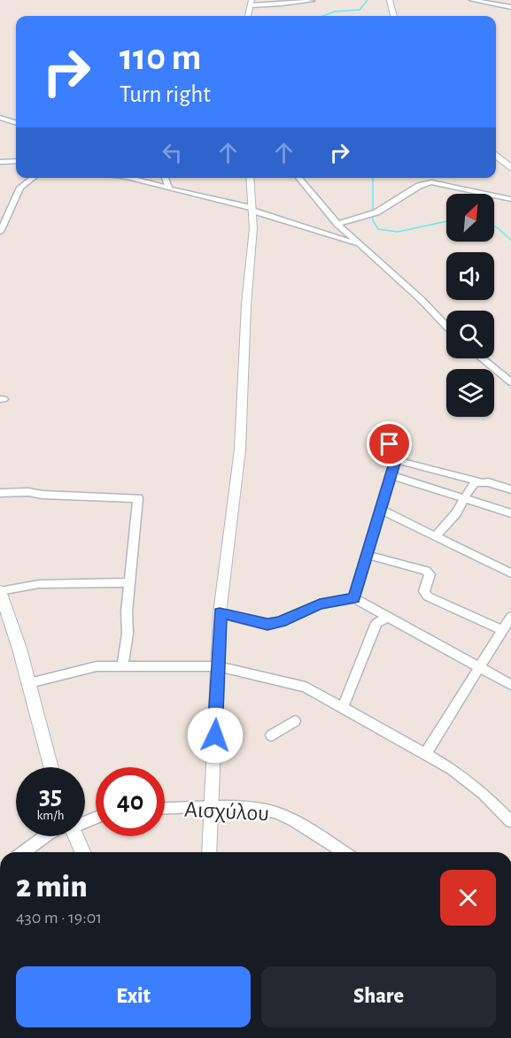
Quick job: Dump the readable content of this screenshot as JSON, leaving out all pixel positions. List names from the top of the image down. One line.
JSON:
{"streets":{"street":["Αισχύλου"]},"north":"top right","page":{"turn":["110 m","Turn right"],"speed":"35 km/h","limit":"40","heading":["2 min","430 m · 19:01"],"buttons":["Exit","Share"]}}
